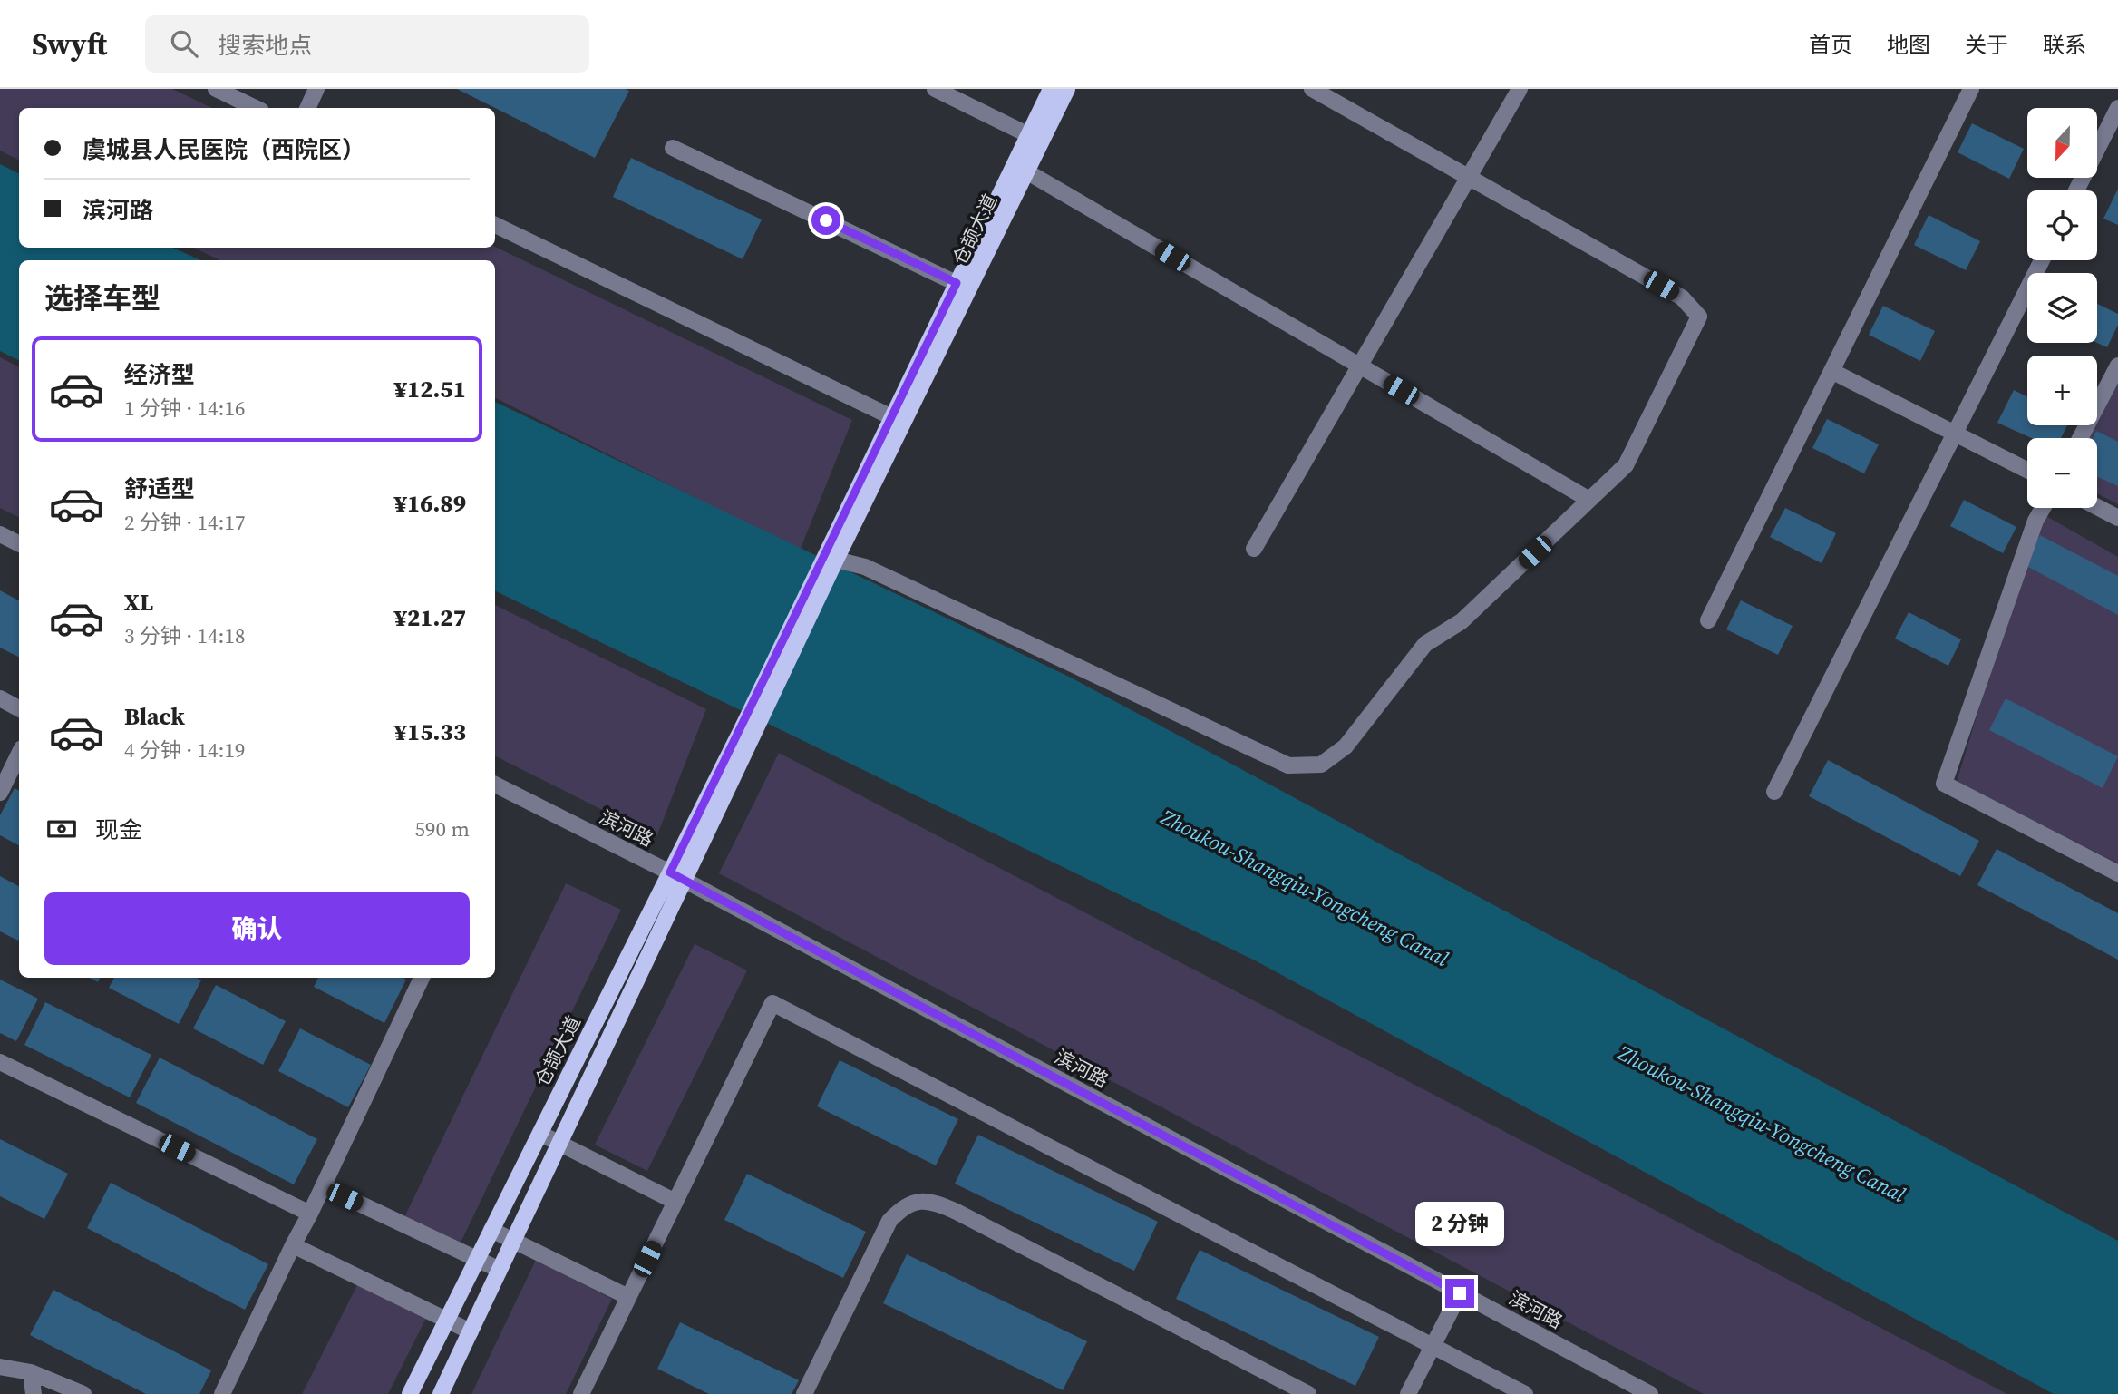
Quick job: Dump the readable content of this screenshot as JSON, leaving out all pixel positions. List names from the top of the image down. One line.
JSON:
{"streets":{"main road":["仓颉大道"],"street":["滨河路"]},"crossings":[["仓颉大道","滨河路"]],"water":["Zhoukou-Shangqiu-Yongcheng Canal"],"north":"bottom","page":{"header":"Swyft","search":"搜索地点","nav":["首页","地图","关于","联系"],"map_buttons":["+","−"],"banner":["虞城县人民医院（西院区）","滨河路"],"heading":"选择车型","list":[{"name":"经济型","note":"1 分钟 · 14:16","value":"¥12.51"},{"name":"舒适型","note":"2 分钟 · 14:17","value":"¥16.89"},{"name":"XL","note":"3 分钟 · 14:18","value":"¥21.27"},{"name":"Black","note":"4 分钟 · 14:19","value":"¥15.33"}],"pay":["现金","590 m"],"buttons":"确认","bubble":"2 分钟"}}
